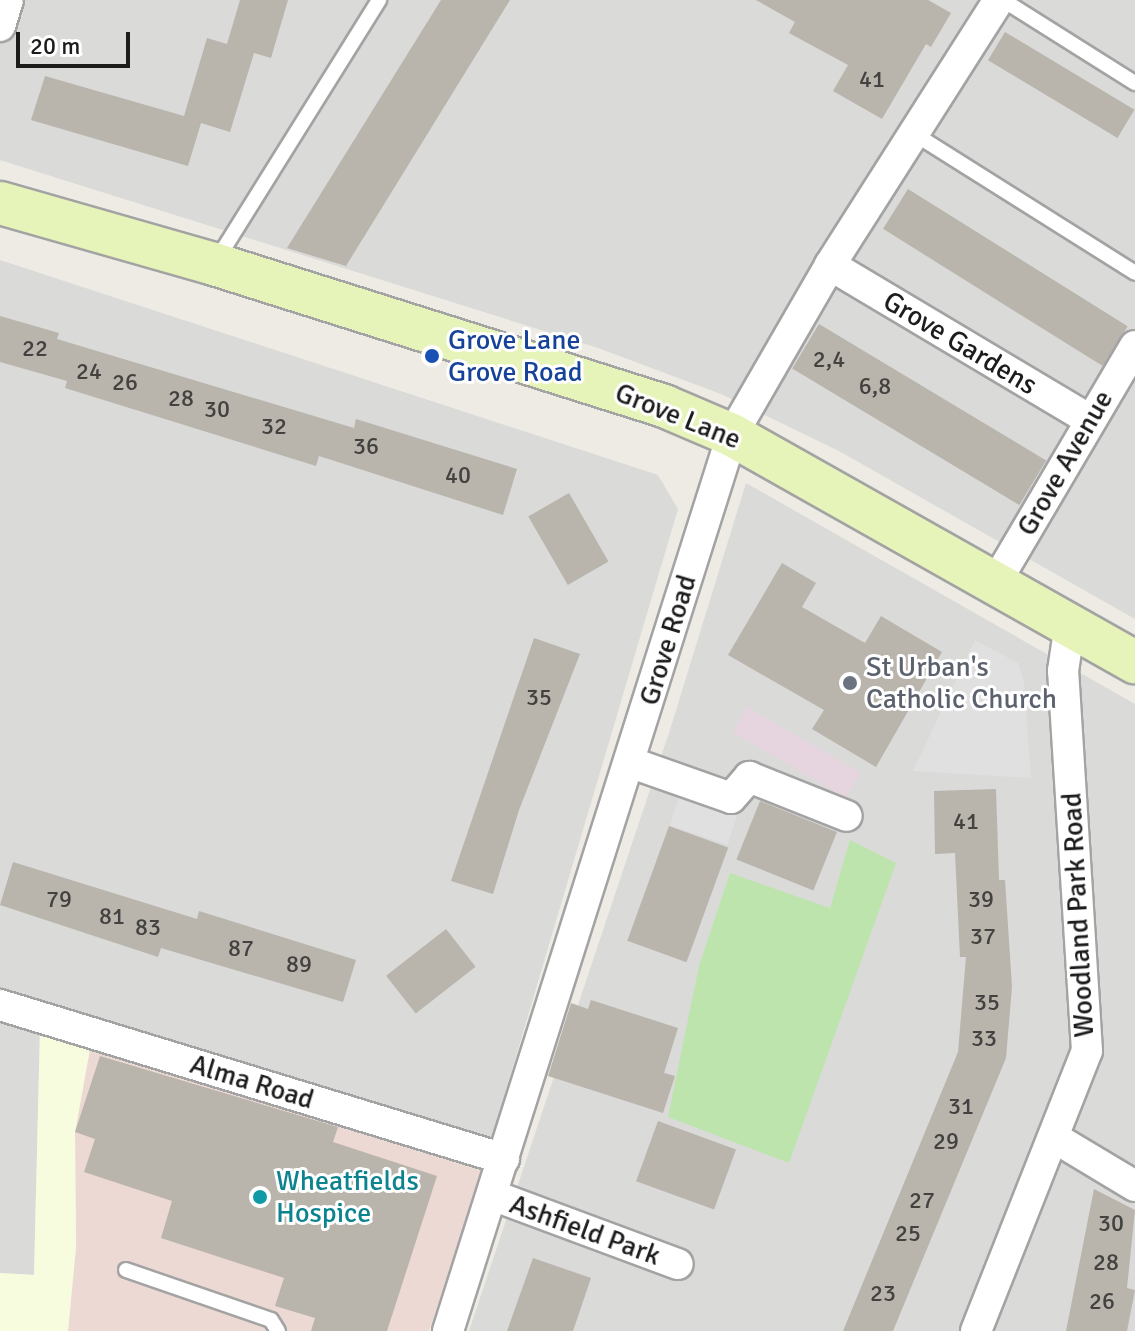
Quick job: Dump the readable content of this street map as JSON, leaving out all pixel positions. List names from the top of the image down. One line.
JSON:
{"streets":{"main road":["Grove Lane"],"street":["Grove Gardens","Grove Avenue","Grove Road","Woodland Park Road","Alma Road","Ashfield Park"]},"crossings":[["Grove Gardens","Grove Avenue"],["Grove Gardens","Grove Road"],["Grove Lane","Grove Avenue"],["Grove Lane","Grove Road"],["Grove Lane","Woodland Park Road"],["Grove Road","Alma Road"],["Grove Road","Ashfield Park"]],"places":["Grove Lane Grove Road","St Urban's Catholic Church","Wheatfields Hospice"],"house_numbers":["41","22","2,4","24","26","6,8","28","30","32","36","40","35","41","79","39","81","83","37","87","89","35","33","31","29","27","30","25","28","23","26"],"scale_bar":"20 m"}
